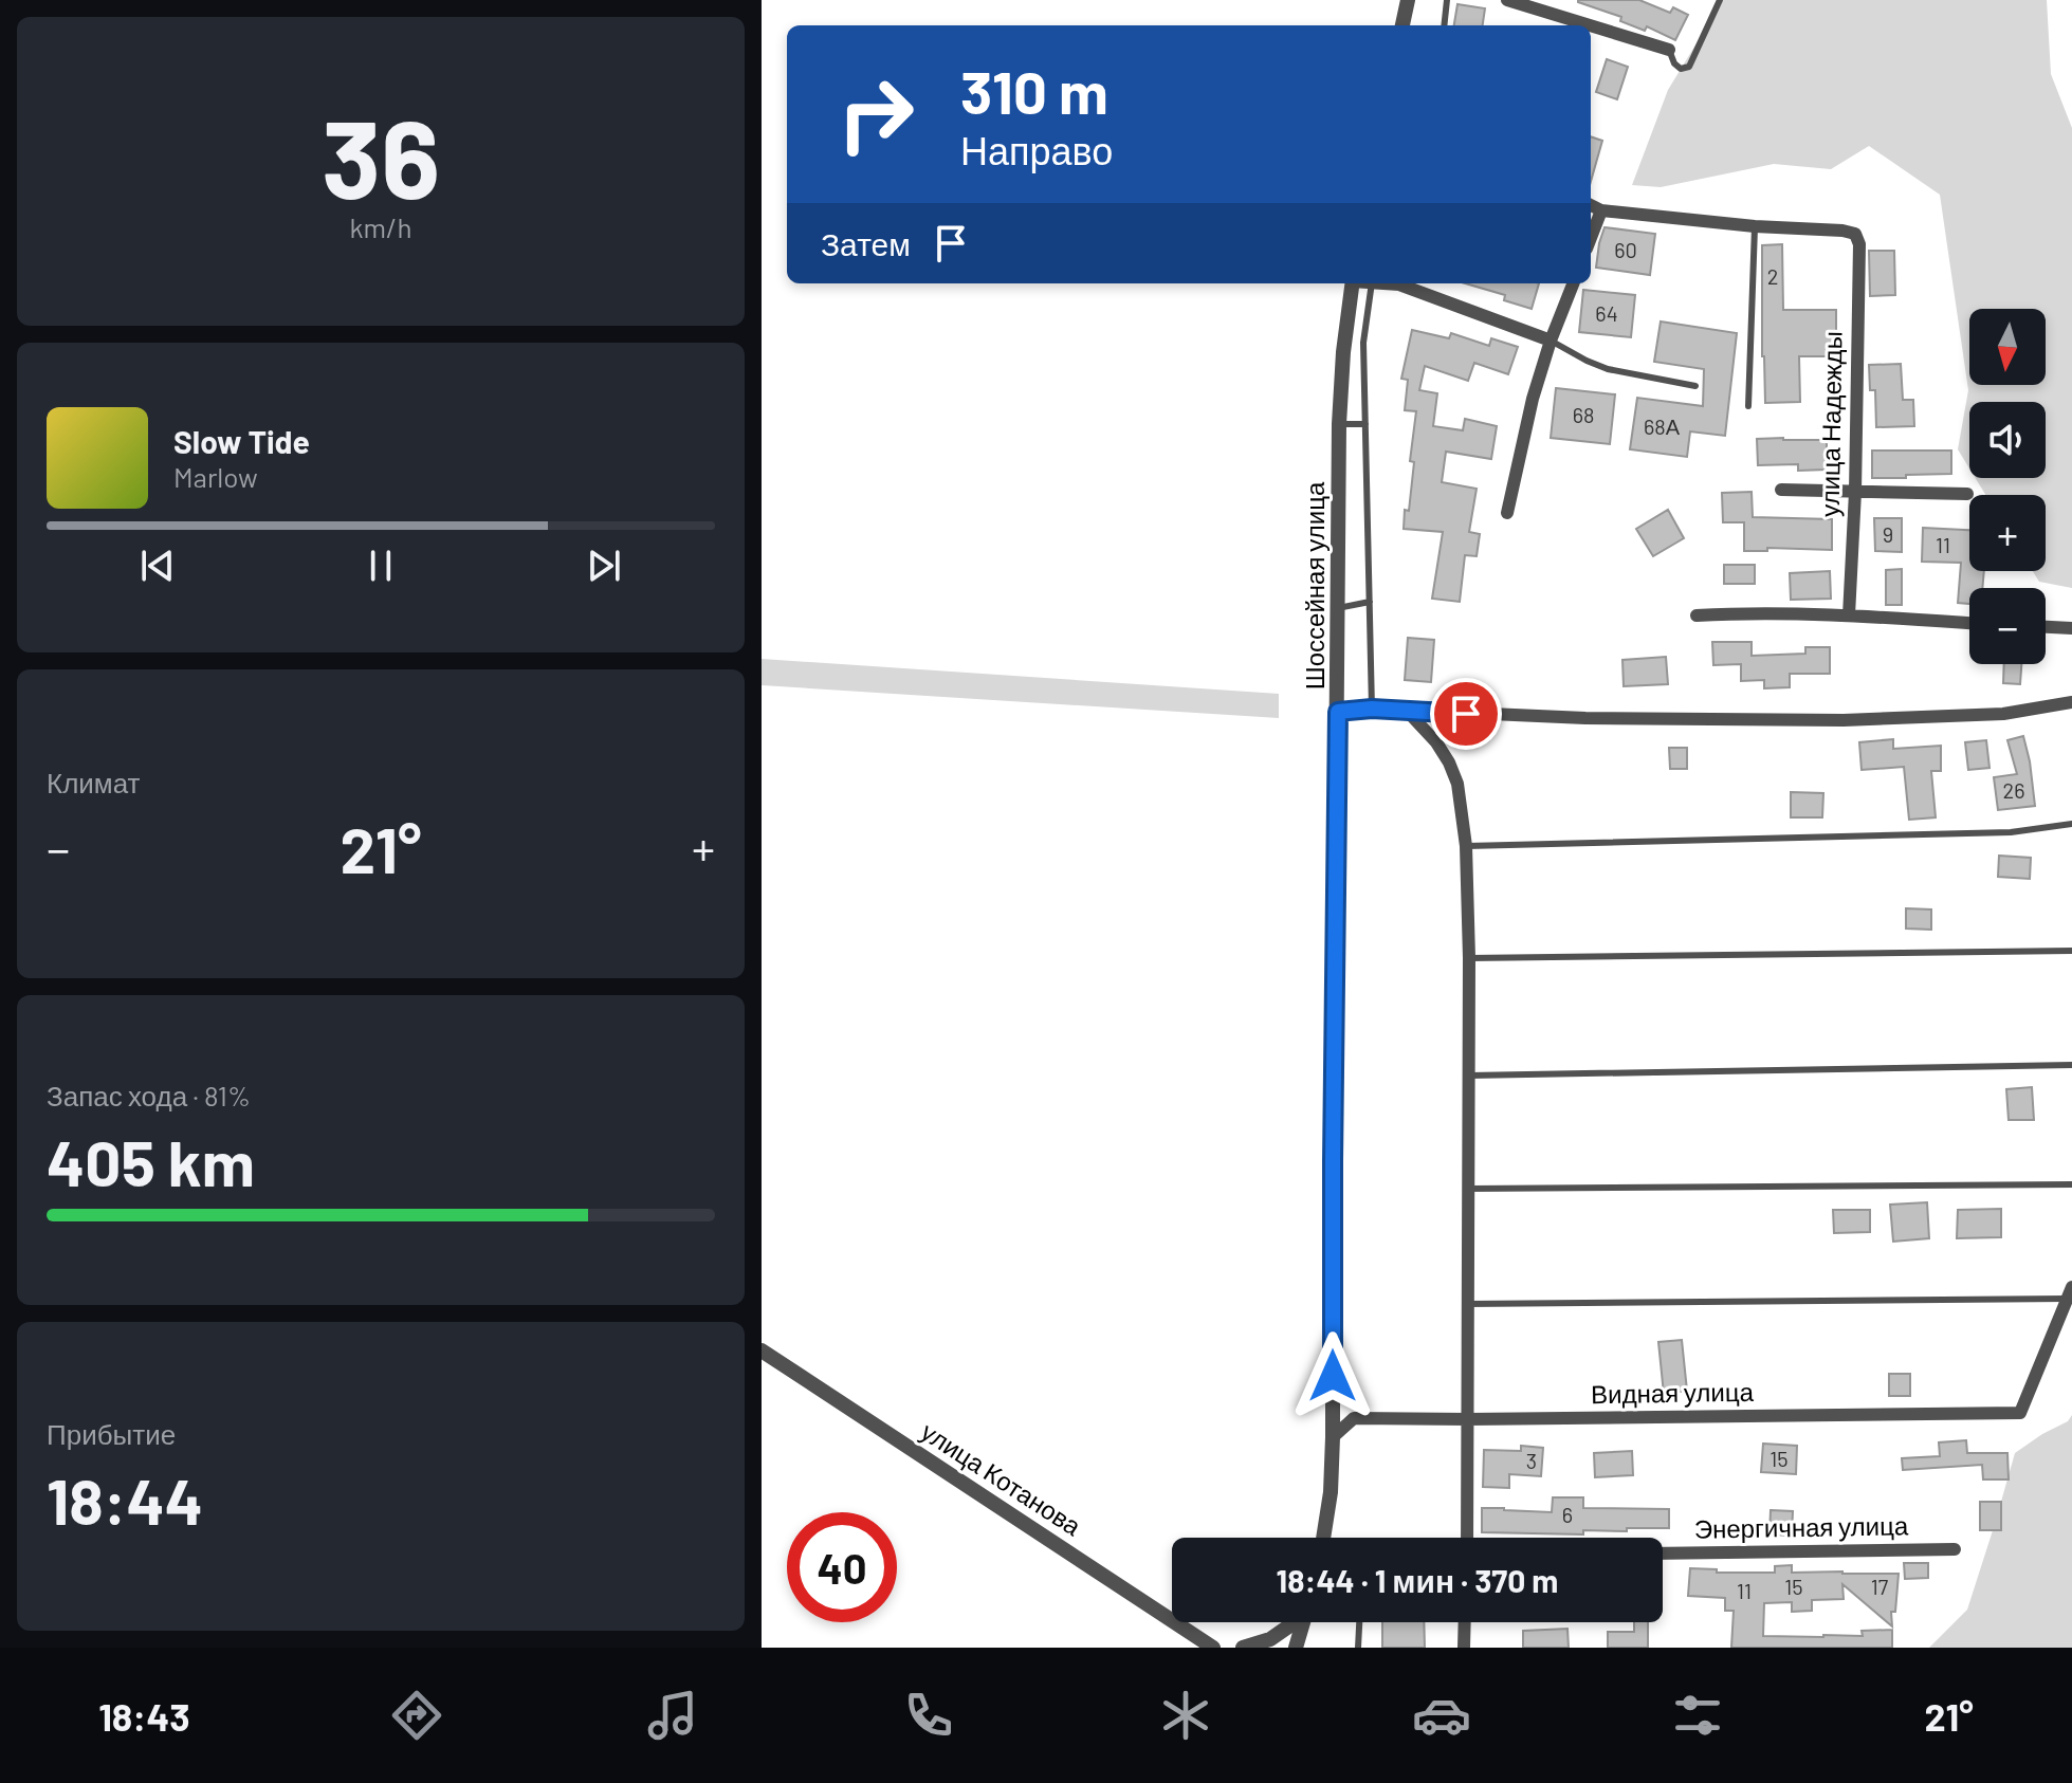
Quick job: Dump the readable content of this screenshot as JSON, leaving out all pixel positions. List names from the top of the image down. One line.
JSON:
{"streets":{"street":["улица Надежды","Шоссейная улица","Видная улица","улица Котанова","Энергичная улица"]},"crossings":[["Шоссейная улица","Видная улица"]],"house_numbers":["60","2","64","68","68А","9","11","26","15","3","6","15","17","11"],"north":"bottom","page":{"tile":[["36","km/h"],"Климат",["Запас хода · 81%","405 km"],["Прибытие","18:44"]],"turn":["310 m","Направо"],"then":"Затем","map_buttons":["+","−"],"song":["Slow Tide","Marlow"],"heat":["−","21°","+"],"limit":"40","trip":"18:44 · 1 мин · 370 m","tabs":["18:43","21°"]}}
